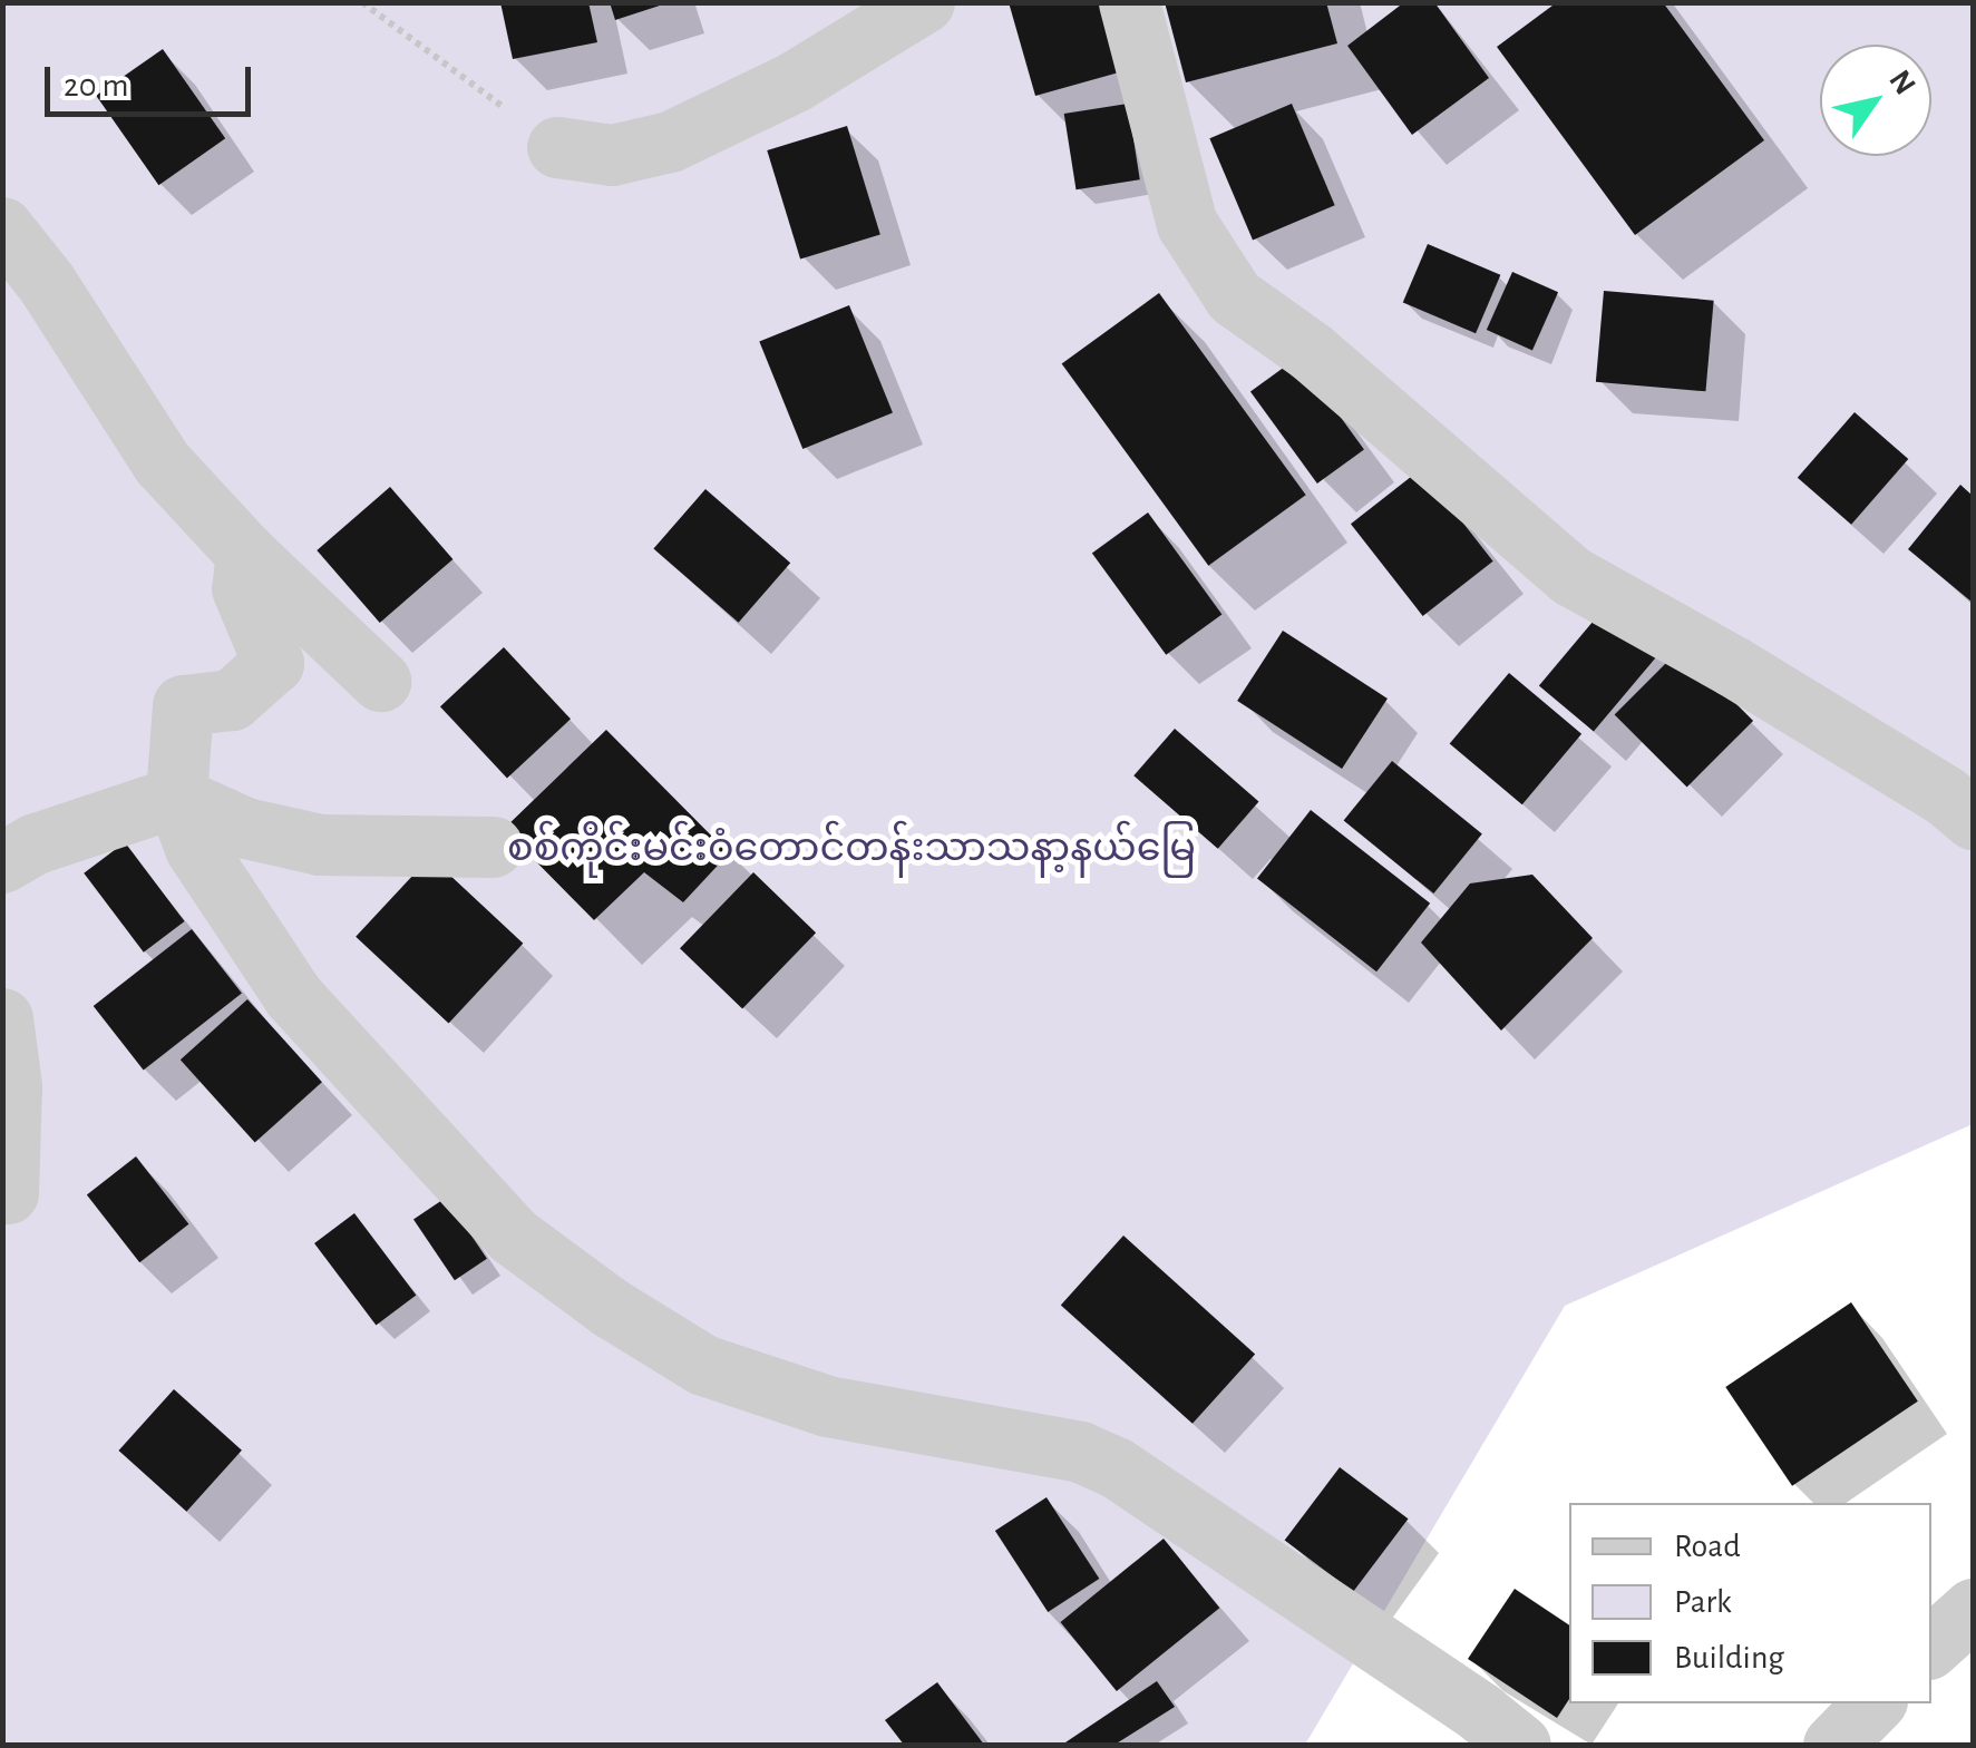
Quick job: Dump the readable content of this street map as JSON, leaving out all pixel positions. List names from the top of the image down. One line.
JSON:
{"parks":["စစ်ကိုင်းမင်းဝံတောင်တန်းသာသနာ့နယ်မြေ"],"legend":["Road","Park","Building"],"scale_bar":"20 m","north":"top right"}
